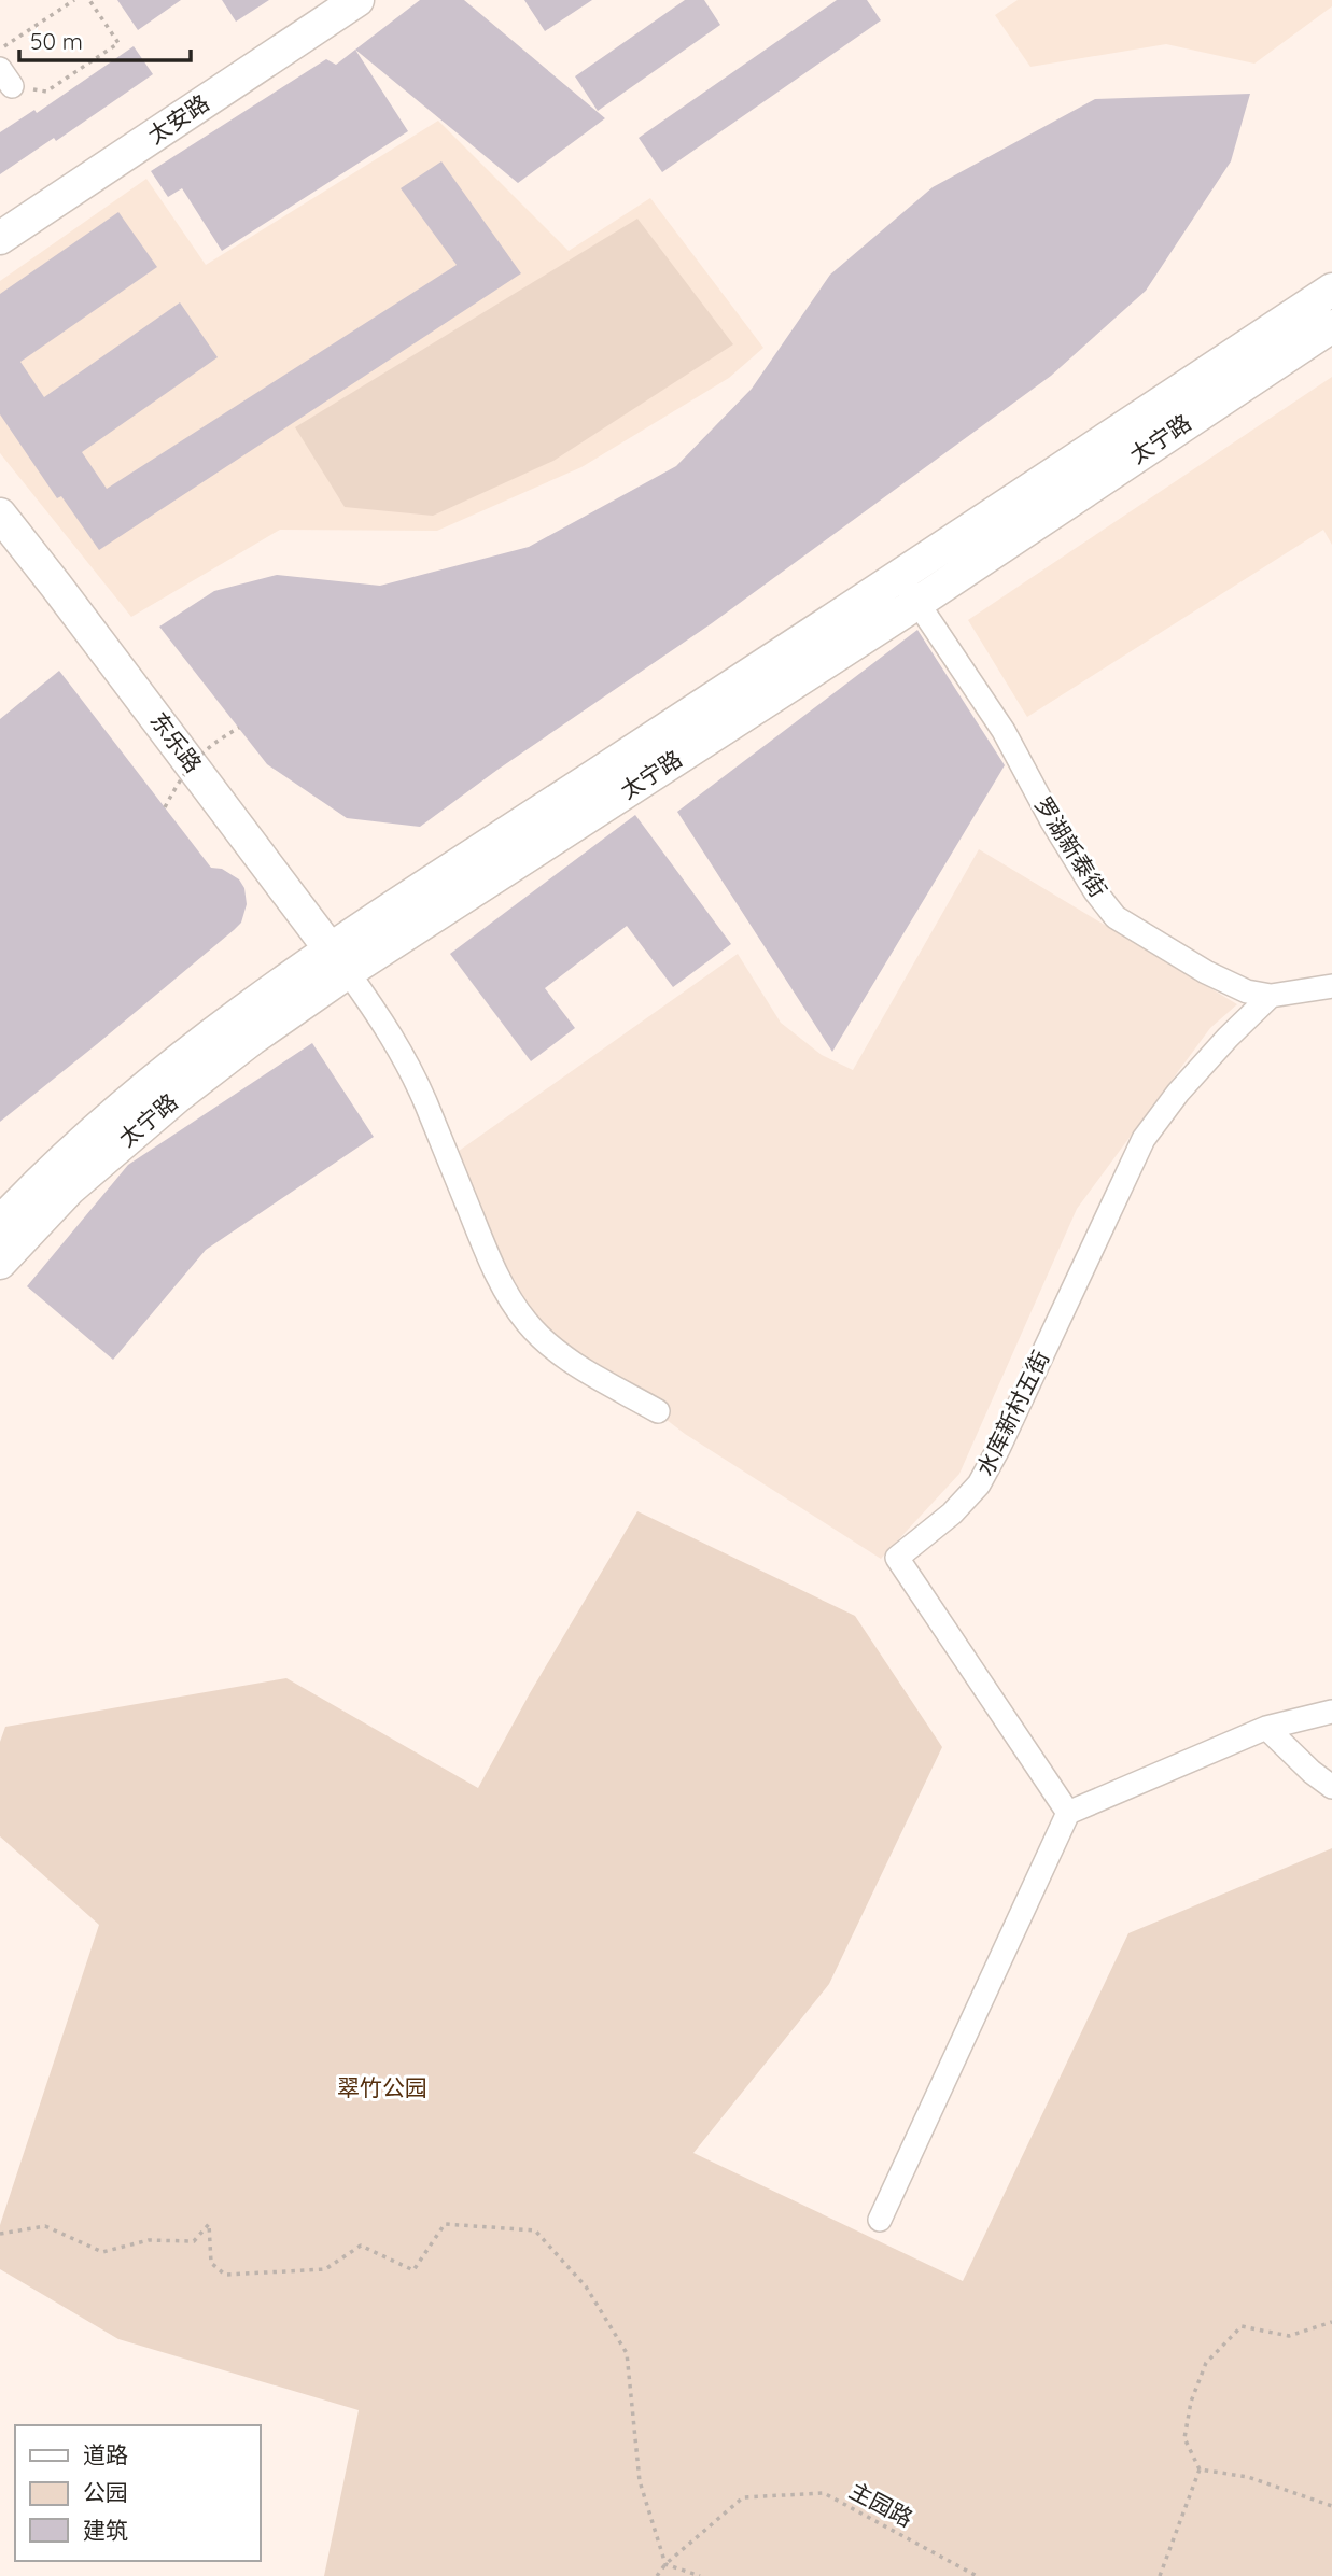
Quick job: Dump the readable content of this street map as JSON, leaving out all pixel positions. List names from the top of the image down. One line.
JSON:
{"streets":{"main road":["太安路","太宁路","东乐路"],"street":["罗湖新泰街","水库新村五街"],"path":["主园路"]},"crossings":[["太宁路","东乐路"],["太宁路","罗湖新泰街"],["罗湖新泰街","水库新村五街"]],"parks":["翠竹公园"],"legend":["道路","公园","建筑"],"scale_bar":"50 m"}
